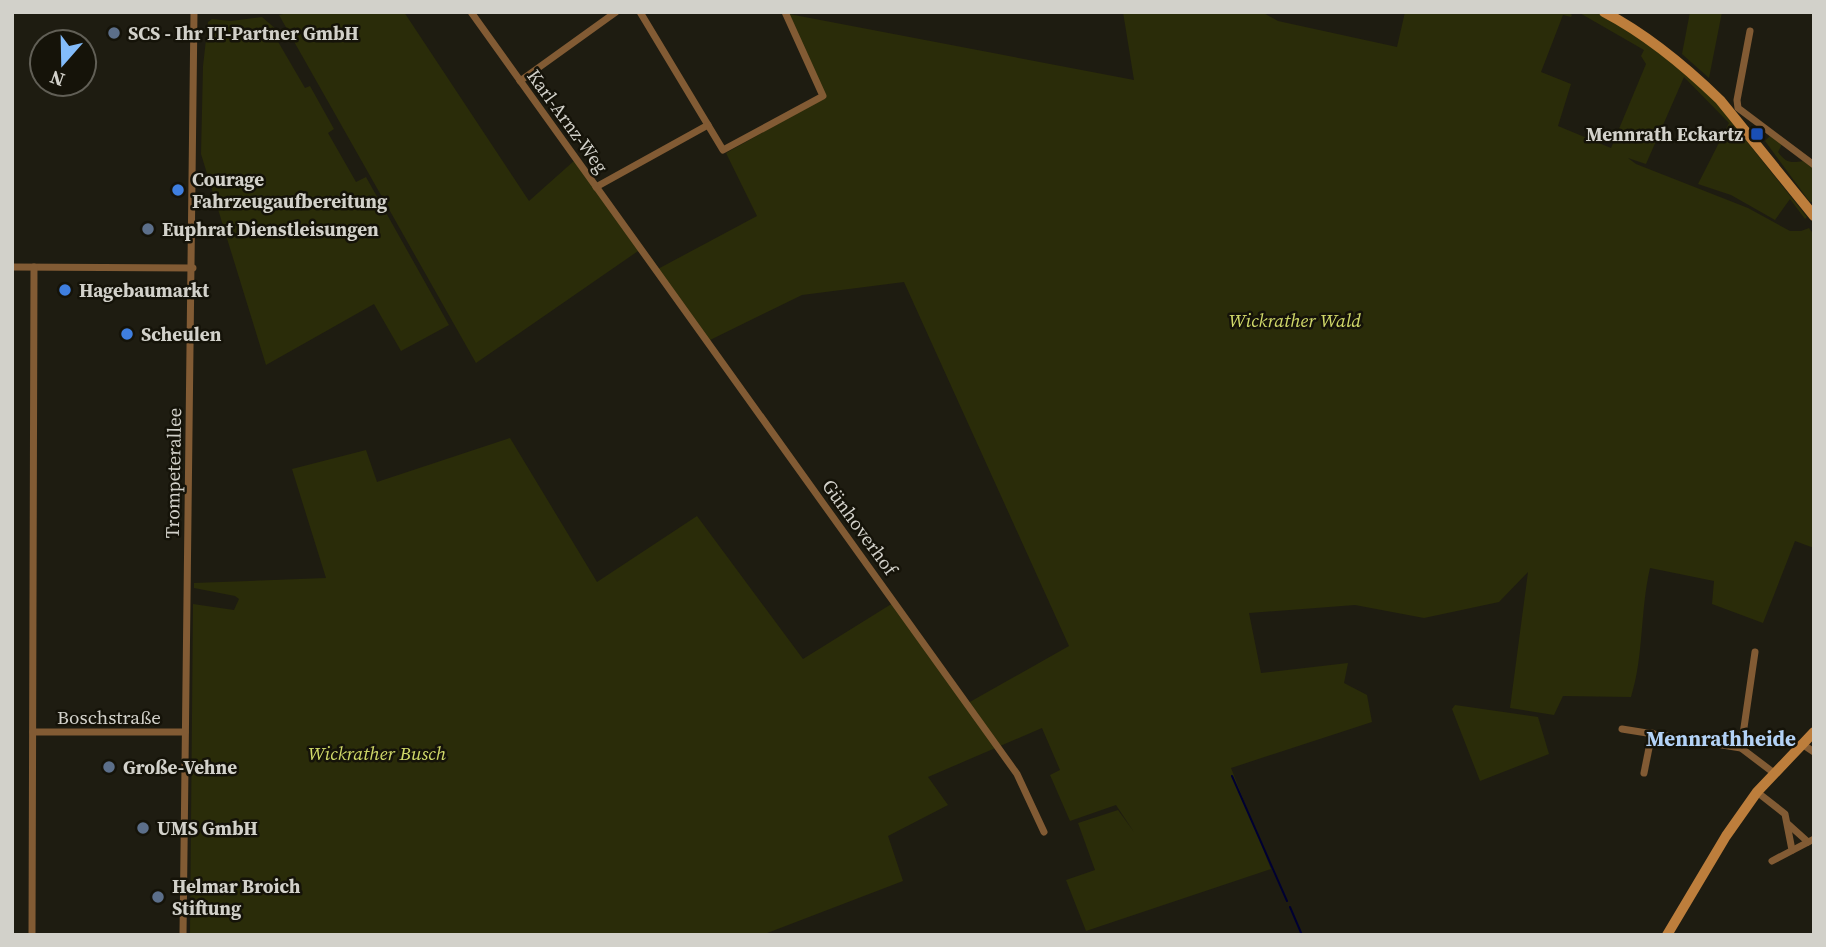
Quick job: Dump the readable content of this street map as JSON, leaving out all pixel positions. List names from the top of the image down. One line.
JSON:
{"streets":{"street":["Karl-Arnz-Weg","Trompeterallee","Günhoverhof","Boschstraße"]},"crossings":[["Karl-Arnz-Weg","Günhoverhof"],["Trompeterallee","Boschstraße"]],"districts":["Mennrathheide"],"parks":["Wickrather Wald","Wickrather Busch"],"places":{"other":["SCS - Ihr IT-Partner GmbH","Courage Fahrzeugaufbereitung","Euphrat Dienstleisungen","Hagebaumarkt","Scheulen","Große-Vehne","UMS GmbH","Helmar Broich Stiftung"],"transit":["Mennrath Eckartz"]},"north":"bottom"}
